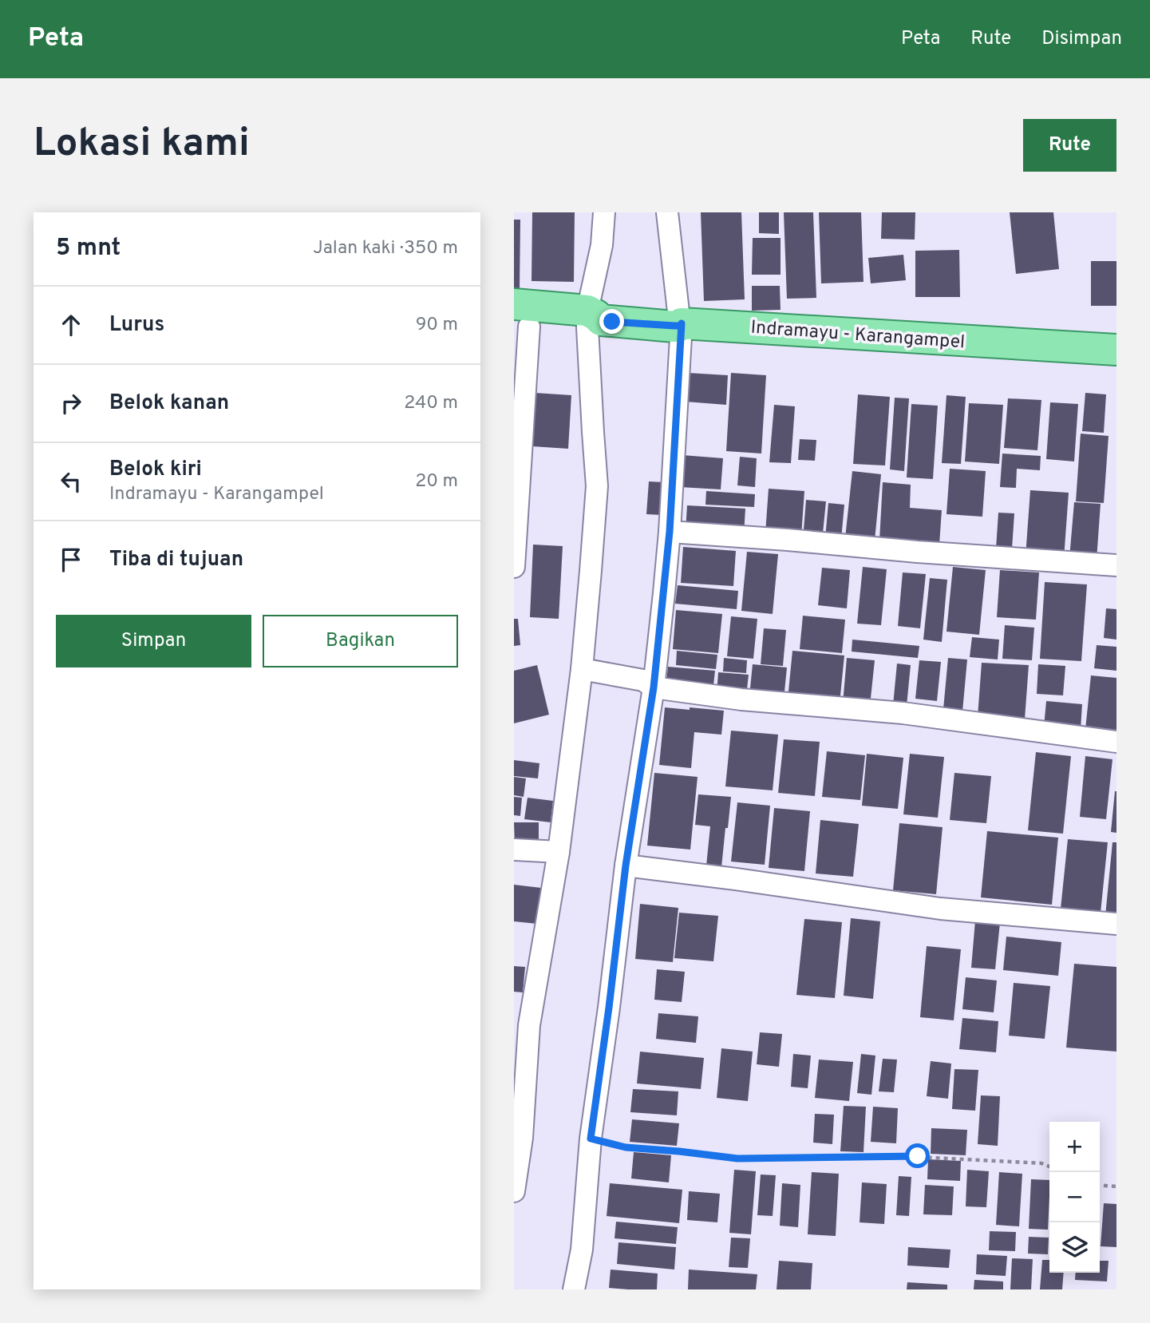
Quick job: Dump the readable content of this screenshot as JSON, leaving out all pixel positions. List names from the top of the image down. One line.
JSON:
{"streets":{"main road":["Indramayu - Karangampel"]},"page":{"header":"Peta","nav":["Peta","Rute","Disimpan"],"buttons":["Rute",["Simpan","Bagikan"]],"title":"Lokasi kami","heading":["5 mnt","Jalan kaki · 350 m"],"list":[["Lurus","90 m"],["Belok kanan","240 m"],["Belok kiri","Indramayu - Karangampel","20 m"],"Tiba di tujuan"],"map_buttons":["+","−"]}}
